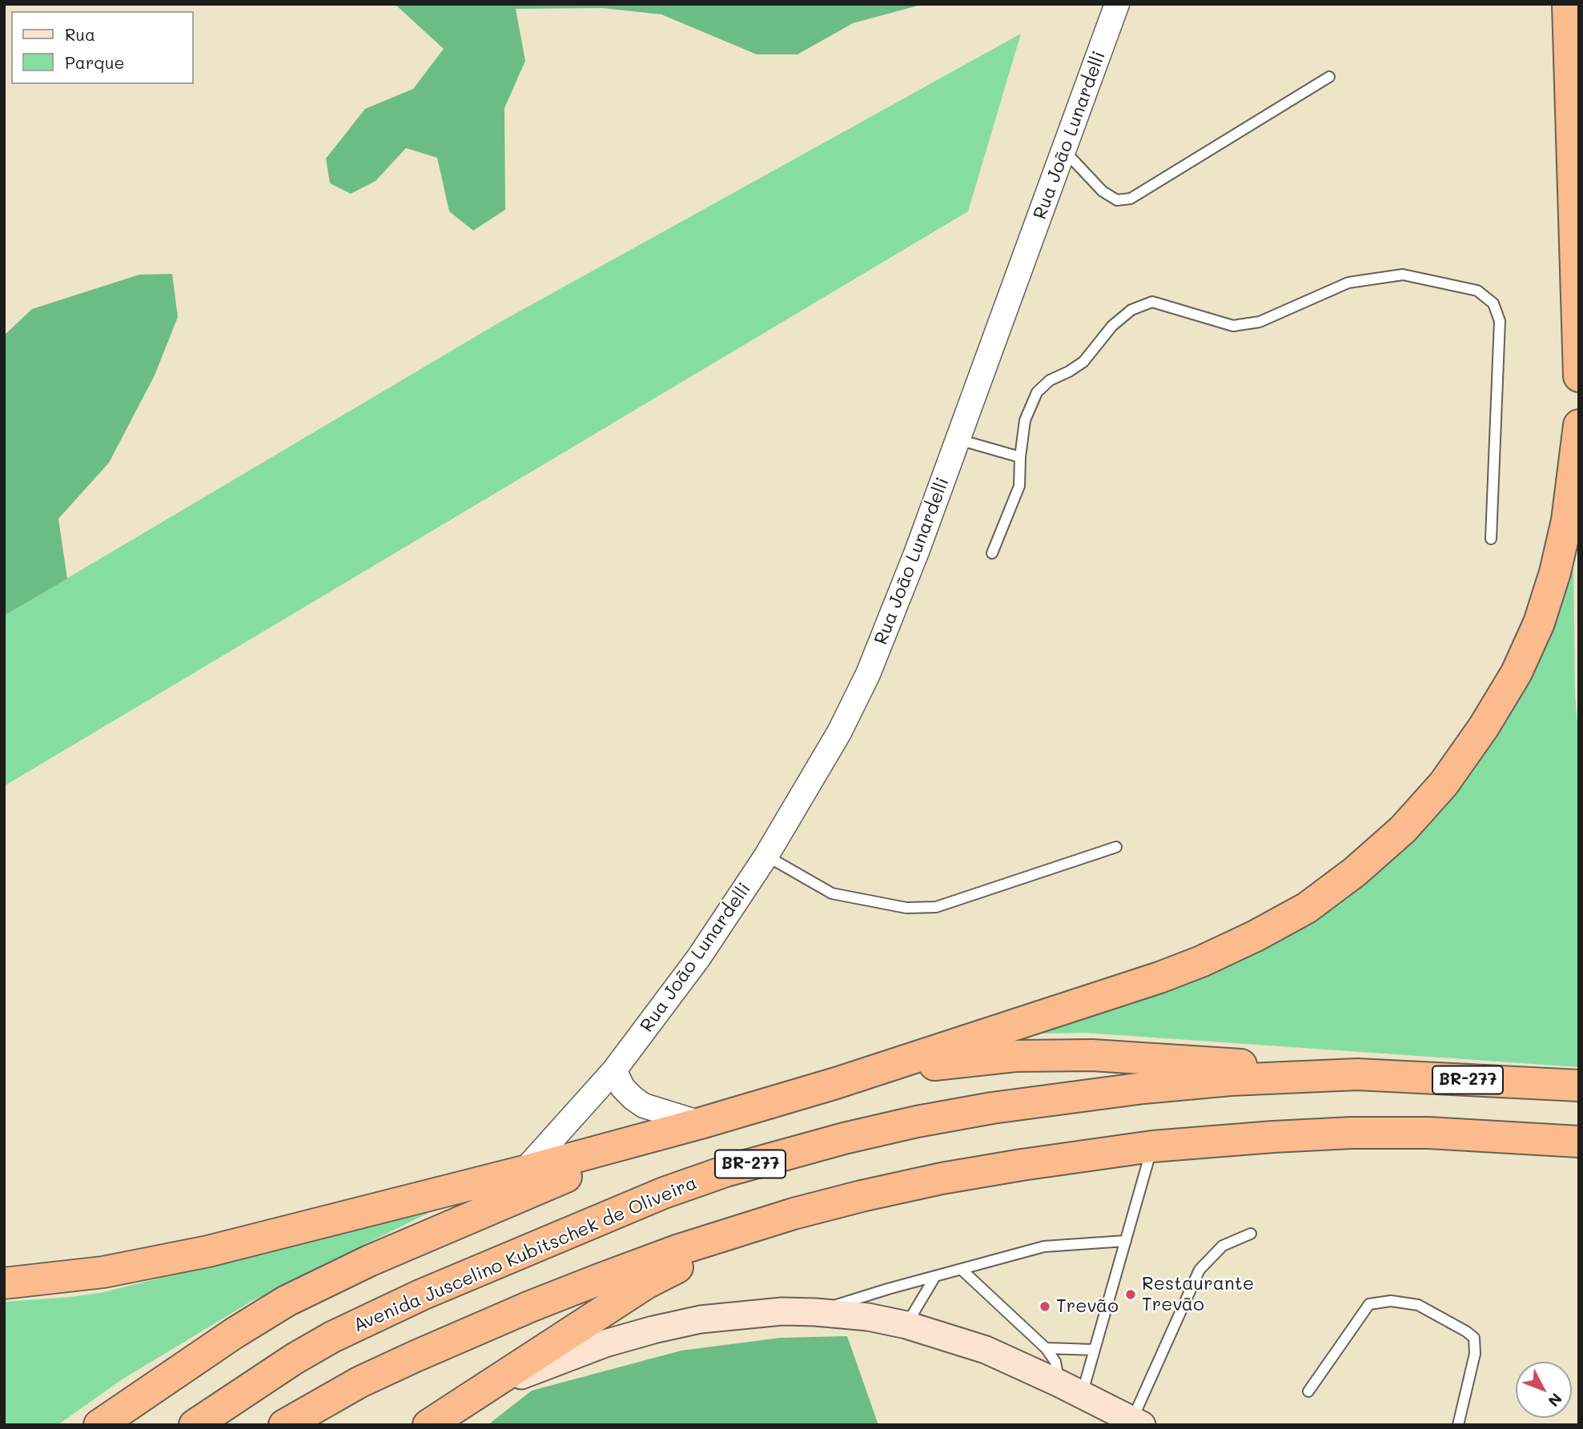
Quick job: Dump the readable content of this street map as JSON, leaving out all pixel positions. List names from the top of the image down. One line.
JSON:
{"streets":{"highway":["BR-277","Avenida Juscelino Kubitschek de Oliveira"],"street":["Rua João Lunardelli"]},"places":["Restaurante Trevão","Trevão"],"legend":["Rua","Parque"],"north":"bottom right"}
